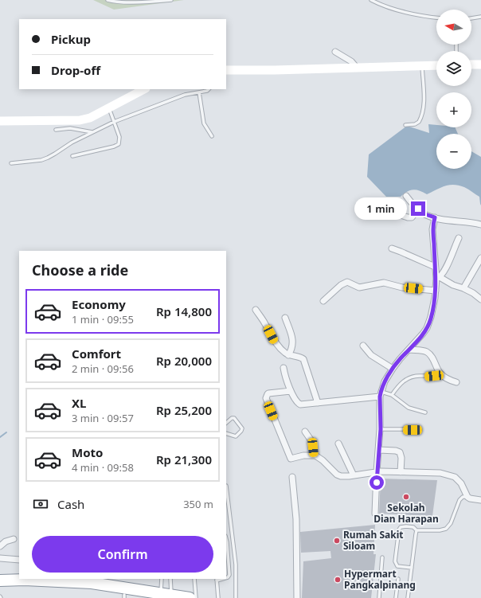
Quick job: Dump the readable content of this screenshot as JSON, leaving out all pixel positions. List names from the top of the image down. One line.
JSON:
{"places":["Sekolah Dian Harapan","Rumah Sakit Siloam","Hypermart Pangkalpinang"],"north":"left","page":{"map_buttons":["+","−"],"banner":["Pickup","Drop-off"],"bubble":"1 min","heading":"Choose a ride","list":[{"name":"Economy","note":"1 min · 09:55","value":"Rp 14,800"},{"name":"Comfort","note":"2 min · 09:56","value":"Rp 20,000"},{"name":"XL","note":"3 min · 09:57","value":"Rp 25,200"},{"name":"Moto","note":"4 min · 09:58","value":"Rp 21,300"}],"pay":["Cash","350 m"],"buttons":"Confirm"}}
